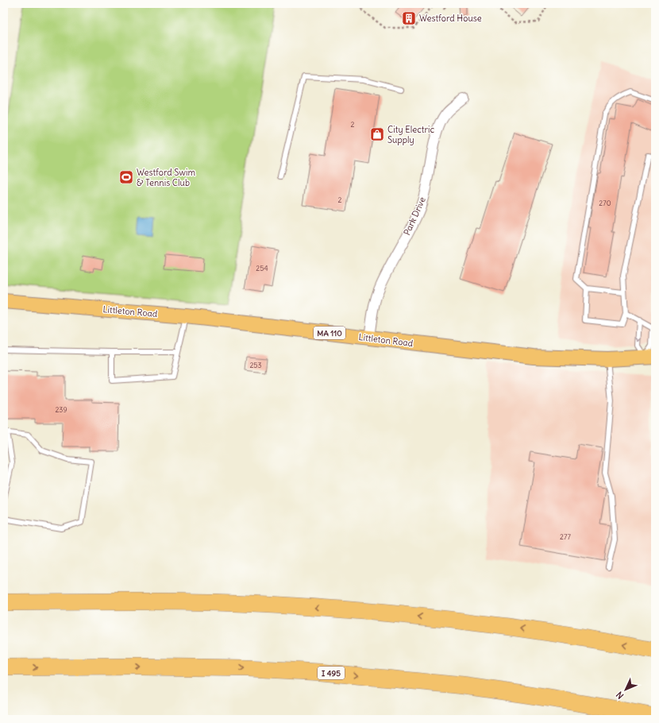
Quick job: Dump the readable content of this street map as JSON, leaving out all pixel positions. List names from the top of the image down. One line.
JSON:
{"streets":{"highway":["I 495"],"main road":["Littleton Road","MA 110"],"street":["Park Drive"]},"crossings":[["Park Drive","Littleton Road"]],"places":{"building":["Westford House"],"shop":["City Electric Supply"],"sports":["Westford Swim & Tennis Club"]},"house_numbers":["2","2","270","254","253","239","277"],"north":"bottom left"}
